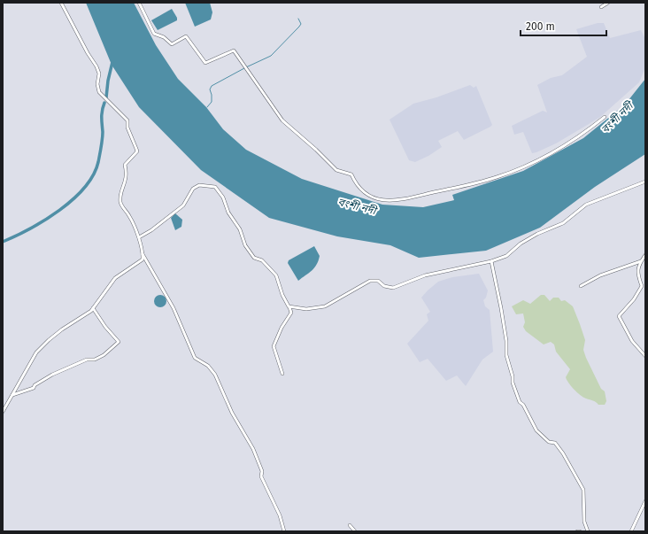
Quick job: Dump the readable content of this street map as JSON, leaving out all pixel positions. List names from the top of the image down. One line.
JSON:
{"water":["বংশী নদী"],"scale_bar":"200 m"}
